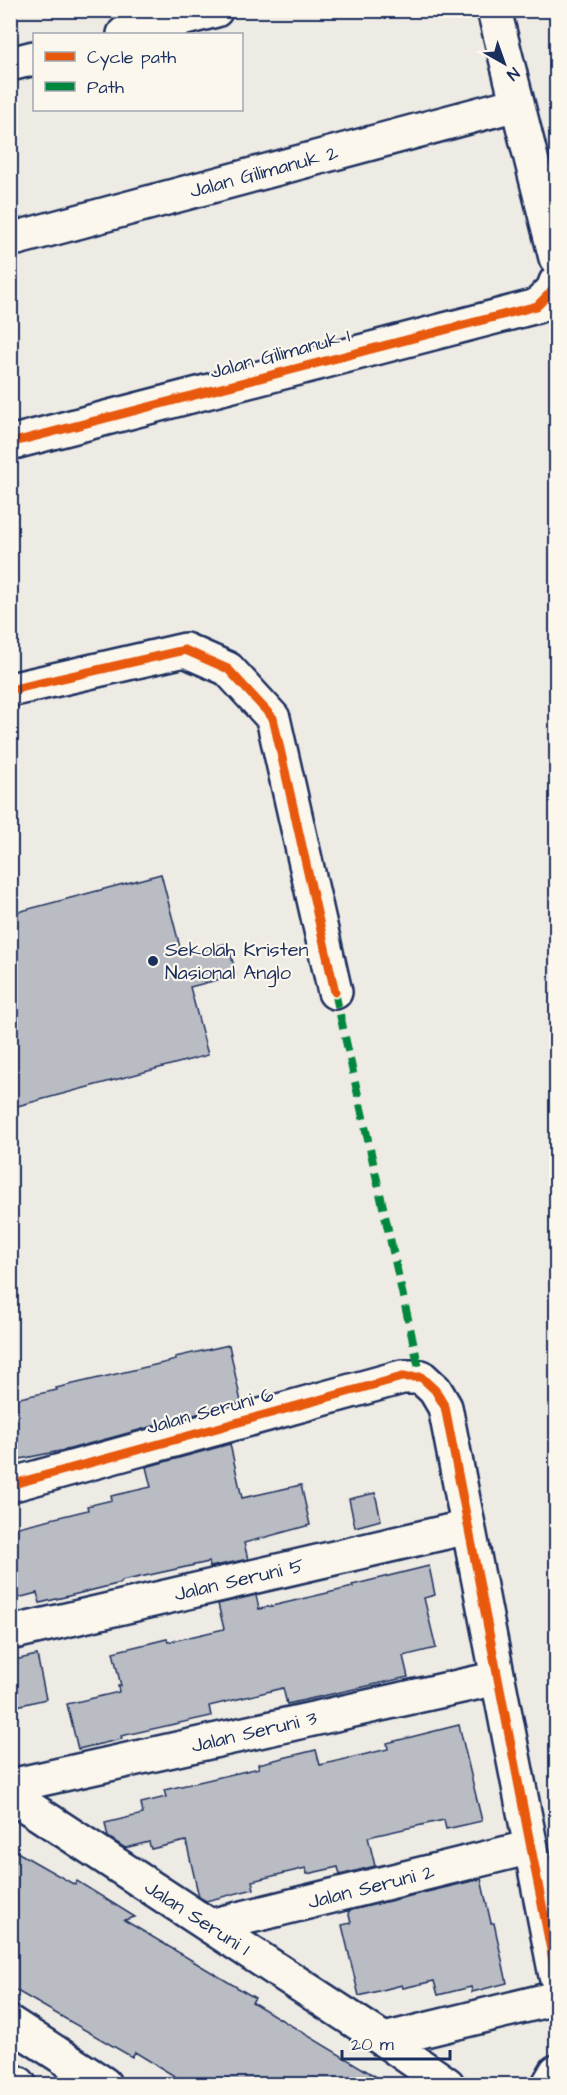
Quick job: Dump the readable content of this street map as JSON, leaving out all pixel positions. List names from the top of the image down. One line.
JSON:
{"streets":{"street":["Jalan Gilimanuk 2","Jalan Gilimanuk 1","Jalan Seruni 6","Jalan Seruni 5","Jalan Seruni 3","Jalan Seruni 2","Jalan Seruni 1"]},"crossings":[["Jalan Seruni 6","Jalan Seruni 5"],["Jalan Seruni 2","Jalan Seruni 1"]],"places":["Sekolah Kristen Nasional Anglo"],"legend":["Cycle path","Path"],"scale_bar":"20 m","north":"bottom right"}
